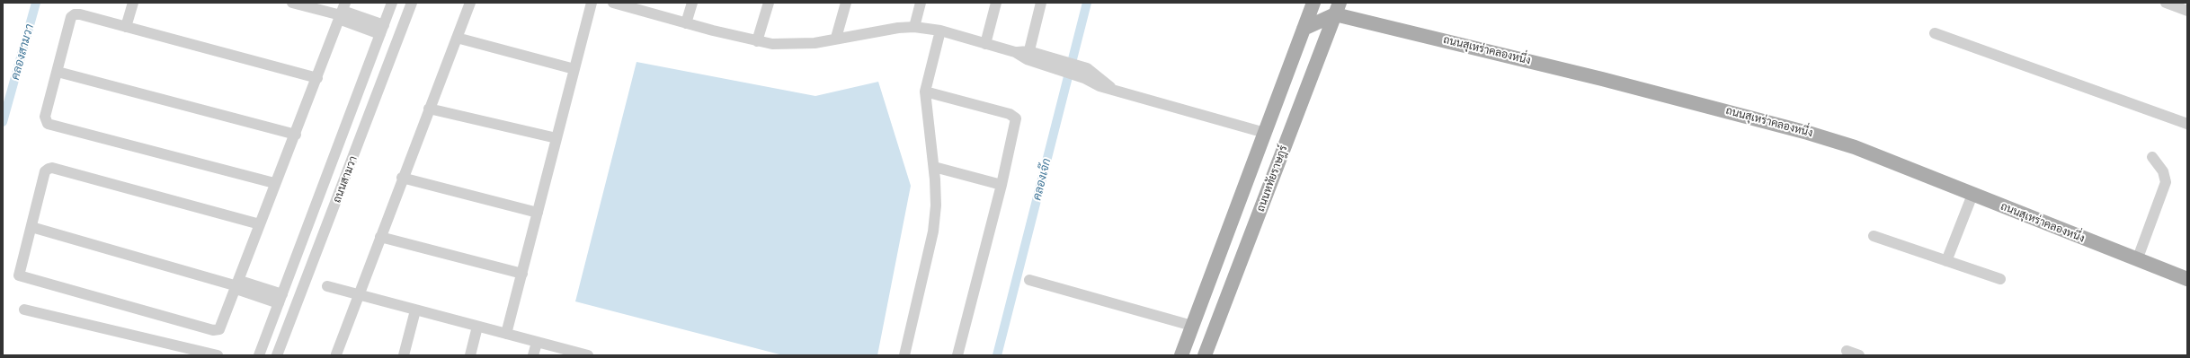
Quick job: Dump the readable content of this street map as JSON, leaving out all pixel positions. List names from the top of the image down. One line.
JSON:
{"streets":{"main road":["ถนนสุเหร่าคลองหนึ่ง","ถนนหทัยราษฎร์"],"street":["ถนนสามวา"]},"crossings":[["ถนนสุเหร่าคลองหนึ่ง","ถนนหทัยราษฎร์"]],"water":["คลองสามวา","คลองเจ๊ก"]}
